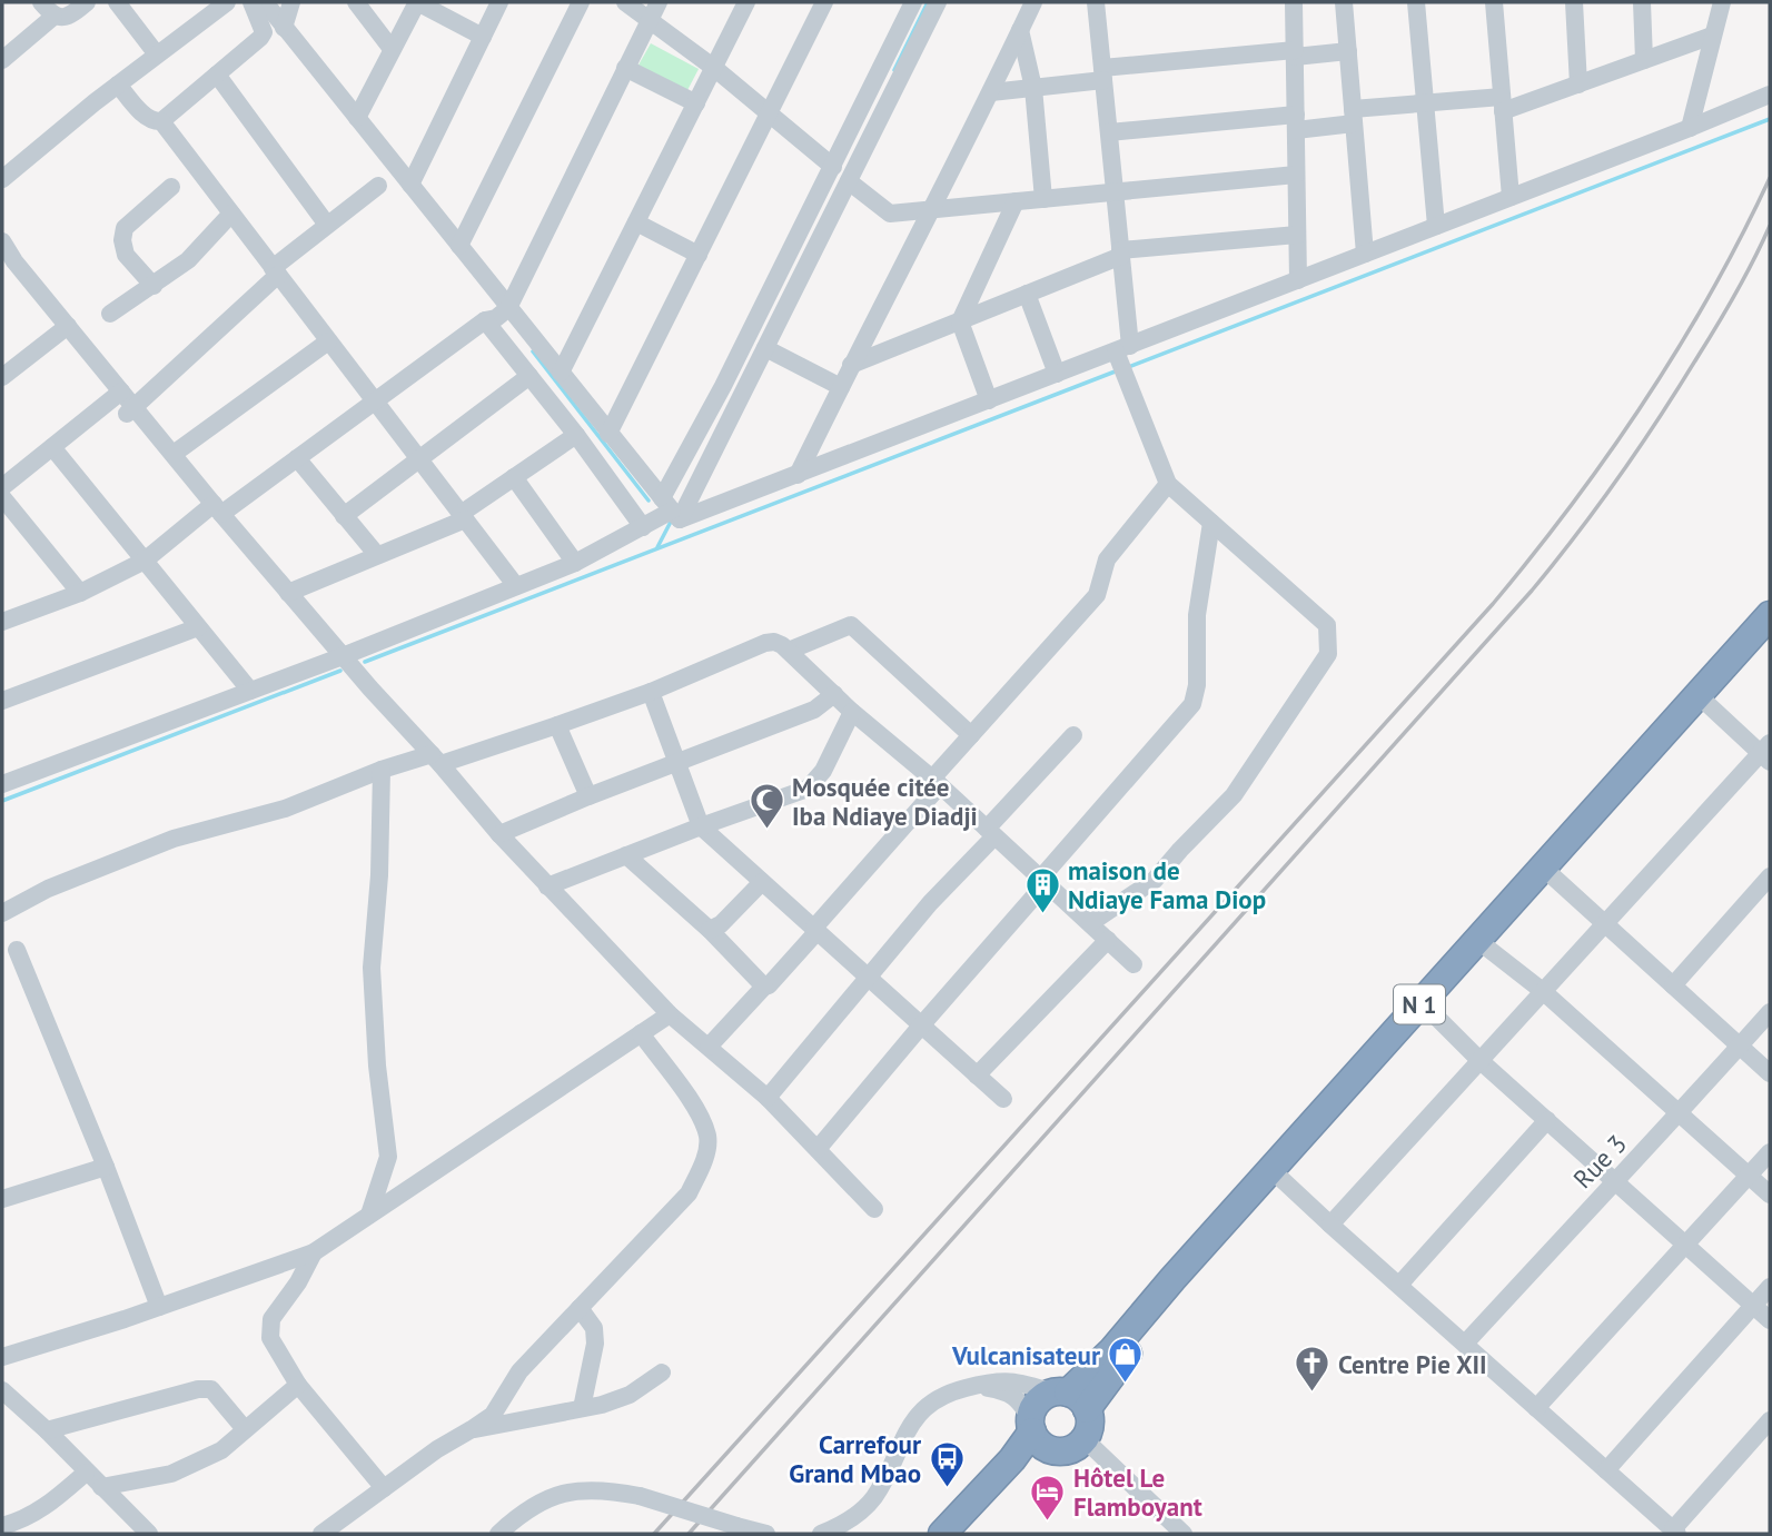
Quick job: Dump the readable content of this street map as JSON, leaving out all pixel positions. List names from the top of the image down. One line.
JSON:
{"streets":{"highway":["N 1"],"street":["Rue 3"]},"places":{"mosque":["Mosquée citée Iba Ndiaye Diadji"],"building":["maison de Ndiaye Fama Diop"],"shop":["Vulcanisateur"],"church":["Centre Pie XII"],"bus stop":["Carrefour Grand Mbao"],"hotel":["Hôtel Le Flamboyant"]}}
